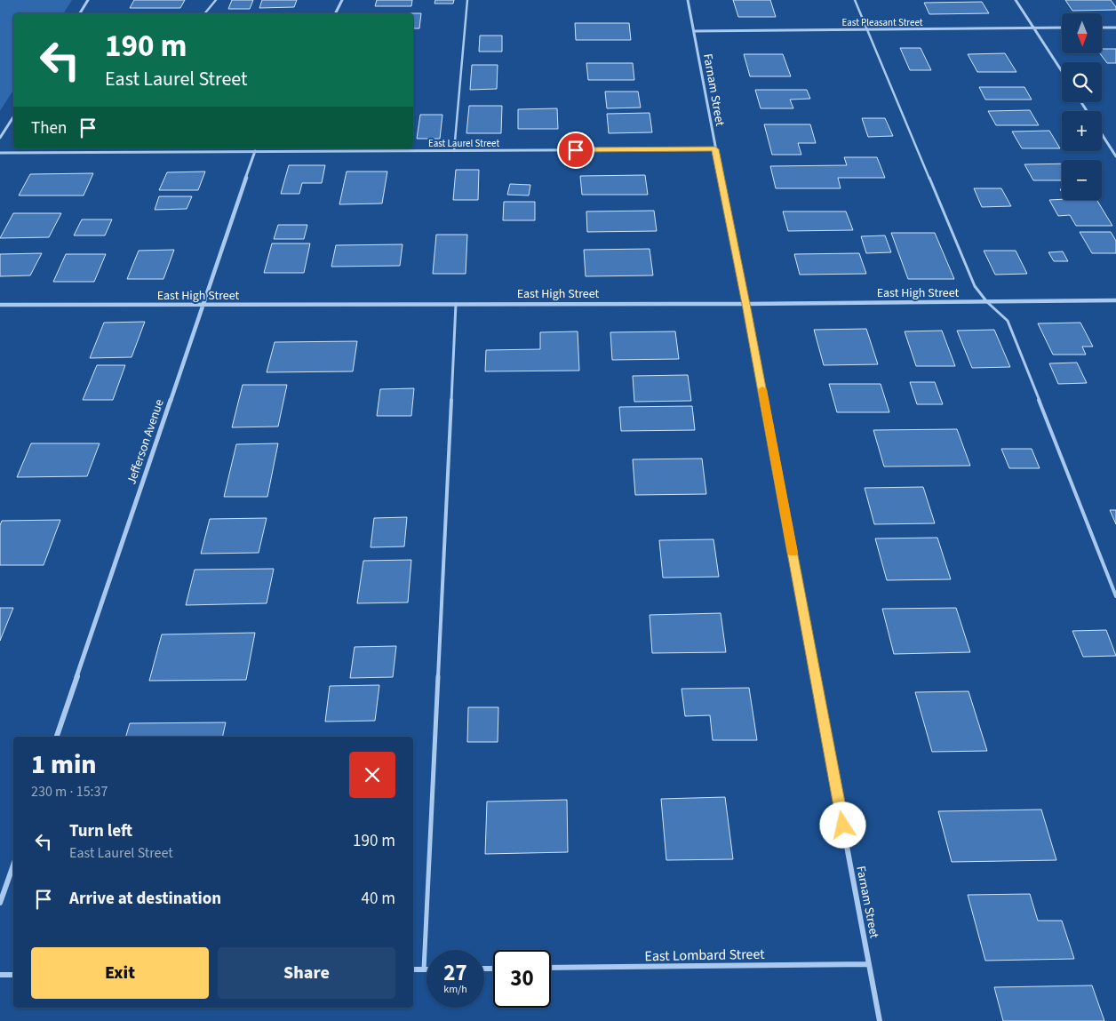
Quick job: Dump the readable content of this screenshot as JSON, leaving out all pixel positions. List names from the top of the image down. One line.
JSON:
{"streets":{"street":["East Pleasant Street","Farnam Street","East Laurel Street","East High Street","Jefferson Avenue","East Lombard Street"]},"crossings":[["East Pleasant Street","Farnam Street"],["Farnam Street","East Laurel Street"],["Farnam Street","East High Street"],["Farnam Street","East Lombard Street"],["East Laurel Street","Jefferson Avenue"],["East High Street","Jefferson Avenue"]],"north":"bottom","page":{"map_buttons":["+","−"],"turn":["190 m","East Laurel Street"],"then":"Then","heading":["1 min","230 m · 15:37"],"list":[{"name":"Turn left","note":"East Laurel Street","value":"190 m"},{"name":"Arrive at destination","value":"40 m"}],"buttons":["Exit","Share"],"speed":"27 km/h","limit":"30"}}
